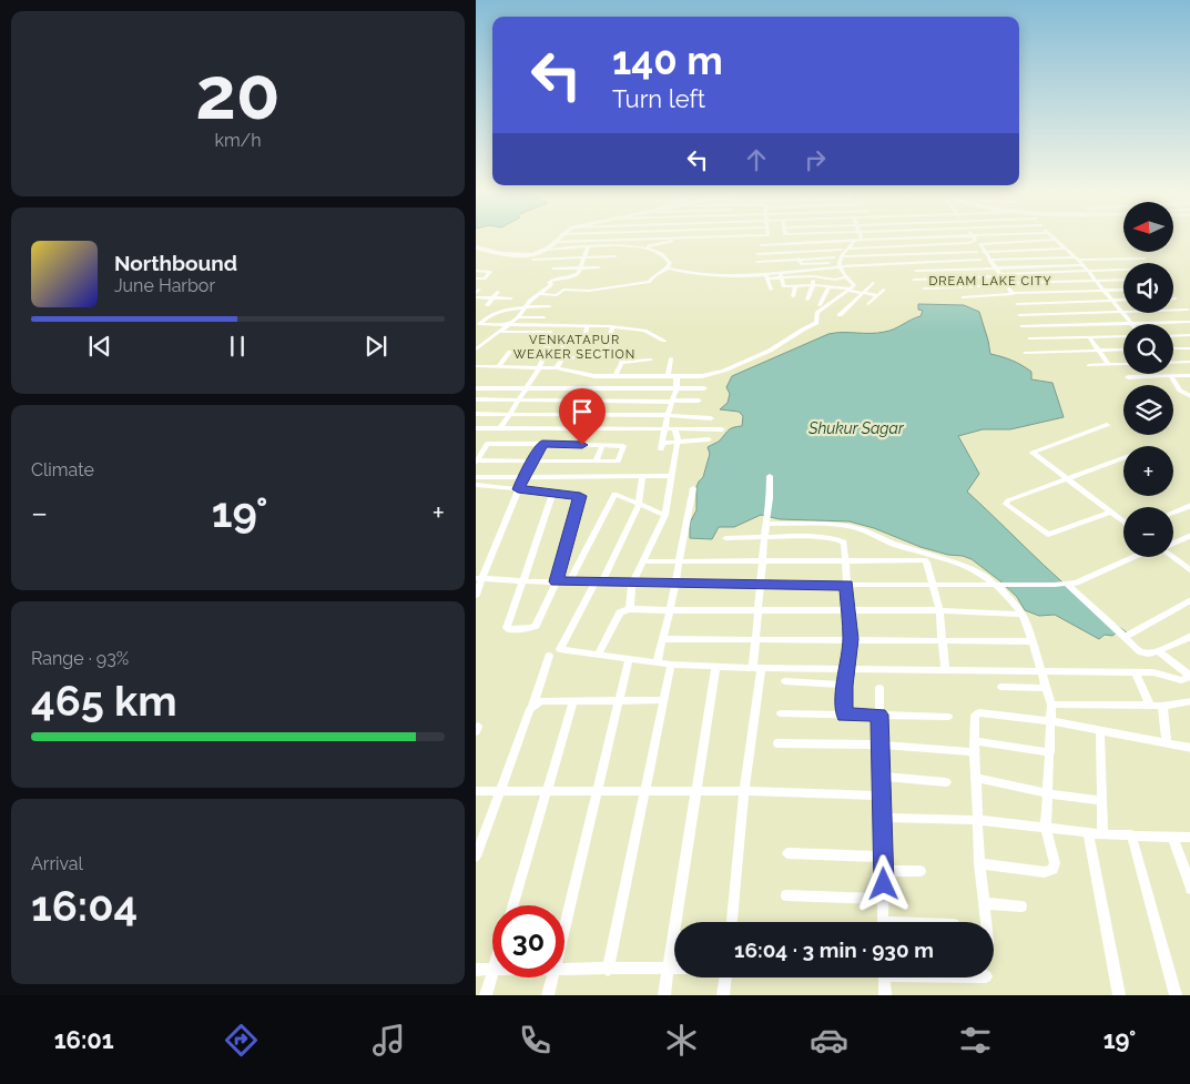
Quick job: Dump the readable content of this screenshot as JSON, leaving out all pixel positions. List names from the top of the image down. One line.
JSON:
{"districts":["DREAM LAKE CITY","VENKATAPUR WEAKER SECTION"],"water":["Shukur Sagar"],"north":"left","page":{"tile":[["20","km/h"],"Climate",["Range · 93%","465 km"],["Arrival","16:04"]],"turn":["140 m","Turn left"],"map_buttons":["+","−"],"song":["Northbound","June Harbor"],"heat":["−","19°","+"],"limit":"30","trip":"16:04 · 3 min · 930 m","tabs":["16:01","19°"]}}
